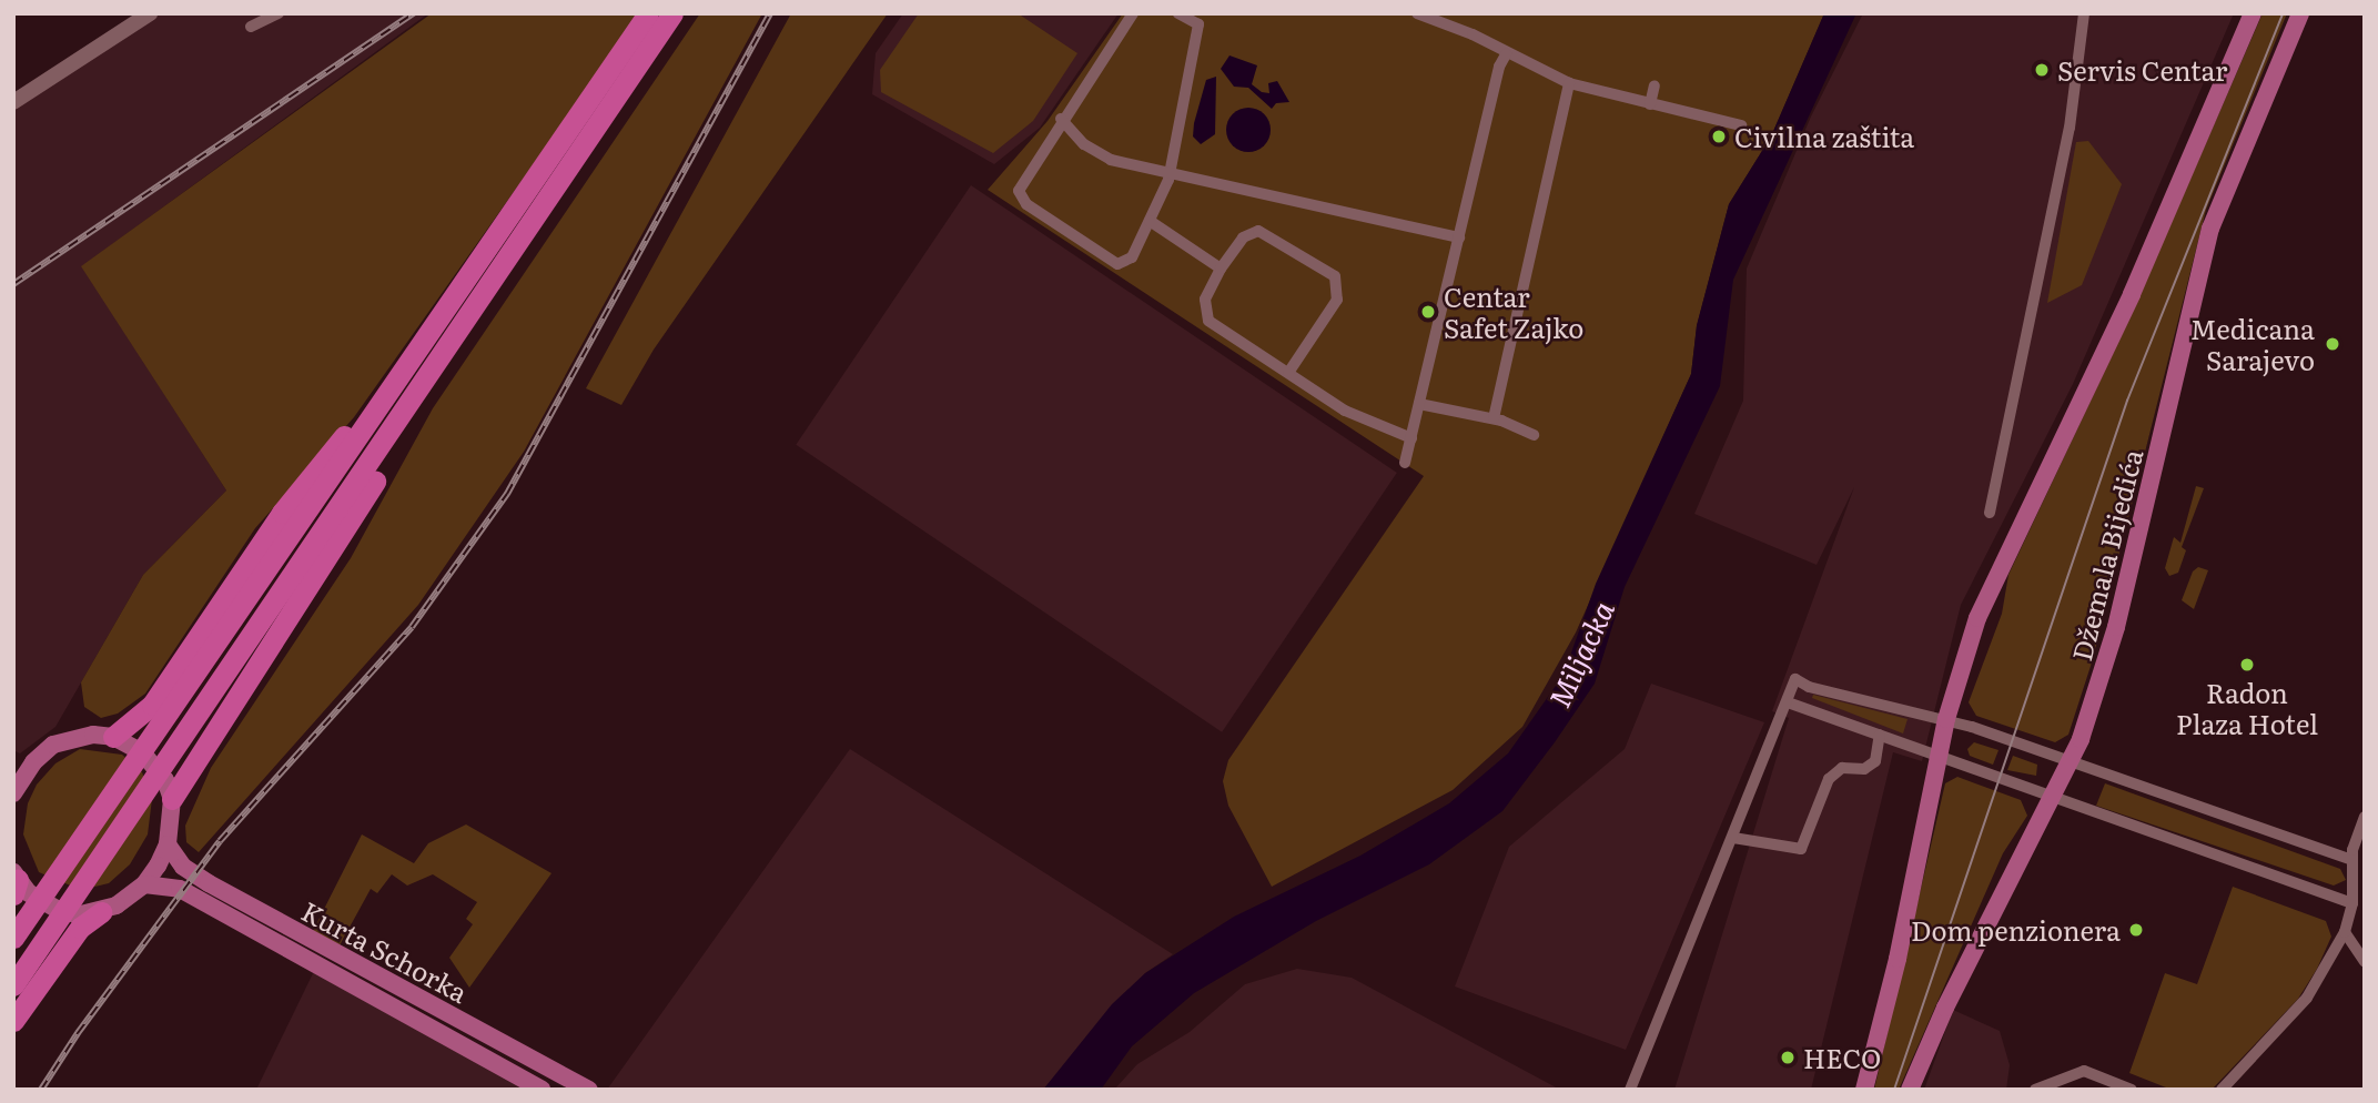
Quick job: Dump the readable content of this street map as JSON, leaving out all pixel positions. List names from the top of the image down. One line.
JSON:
{"streets":{"main road":["Džemala Bijedića","Kurta Schorka"]},"water":["Miljacka"],"places":["Servis Centar","Civilna zaštita","Centar Safet Zajko","Medicana Sarajevo","Radon Plaza Hotel","Dom penzionera","HECO"]}
